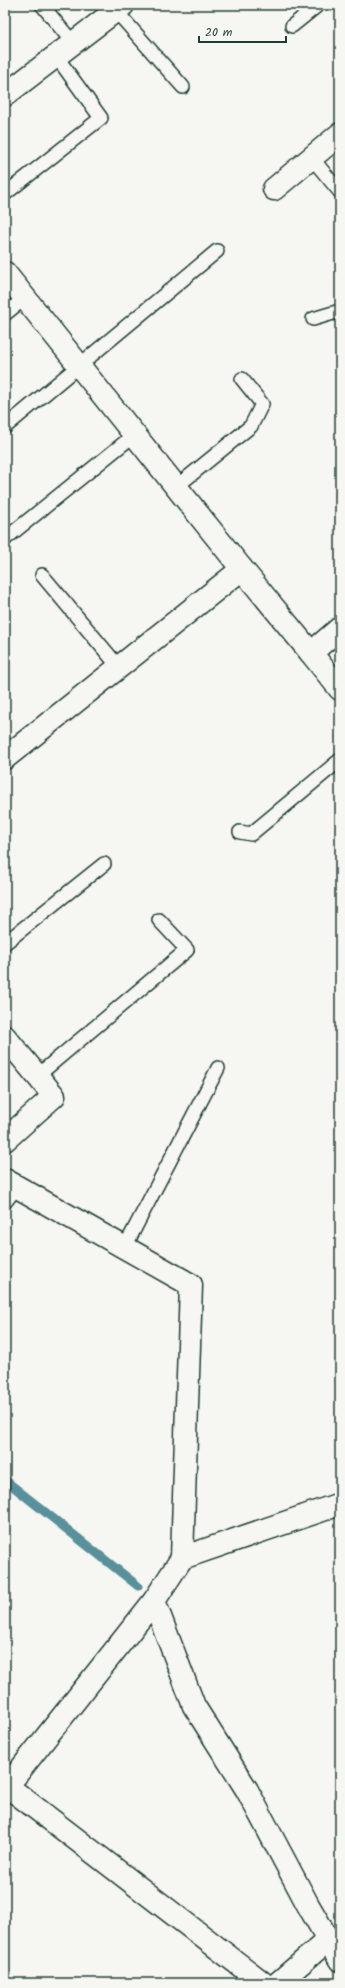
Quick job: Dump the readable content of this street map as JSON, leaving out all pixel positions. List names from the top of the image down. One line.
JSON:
{"scale_bar":"20 m"}
